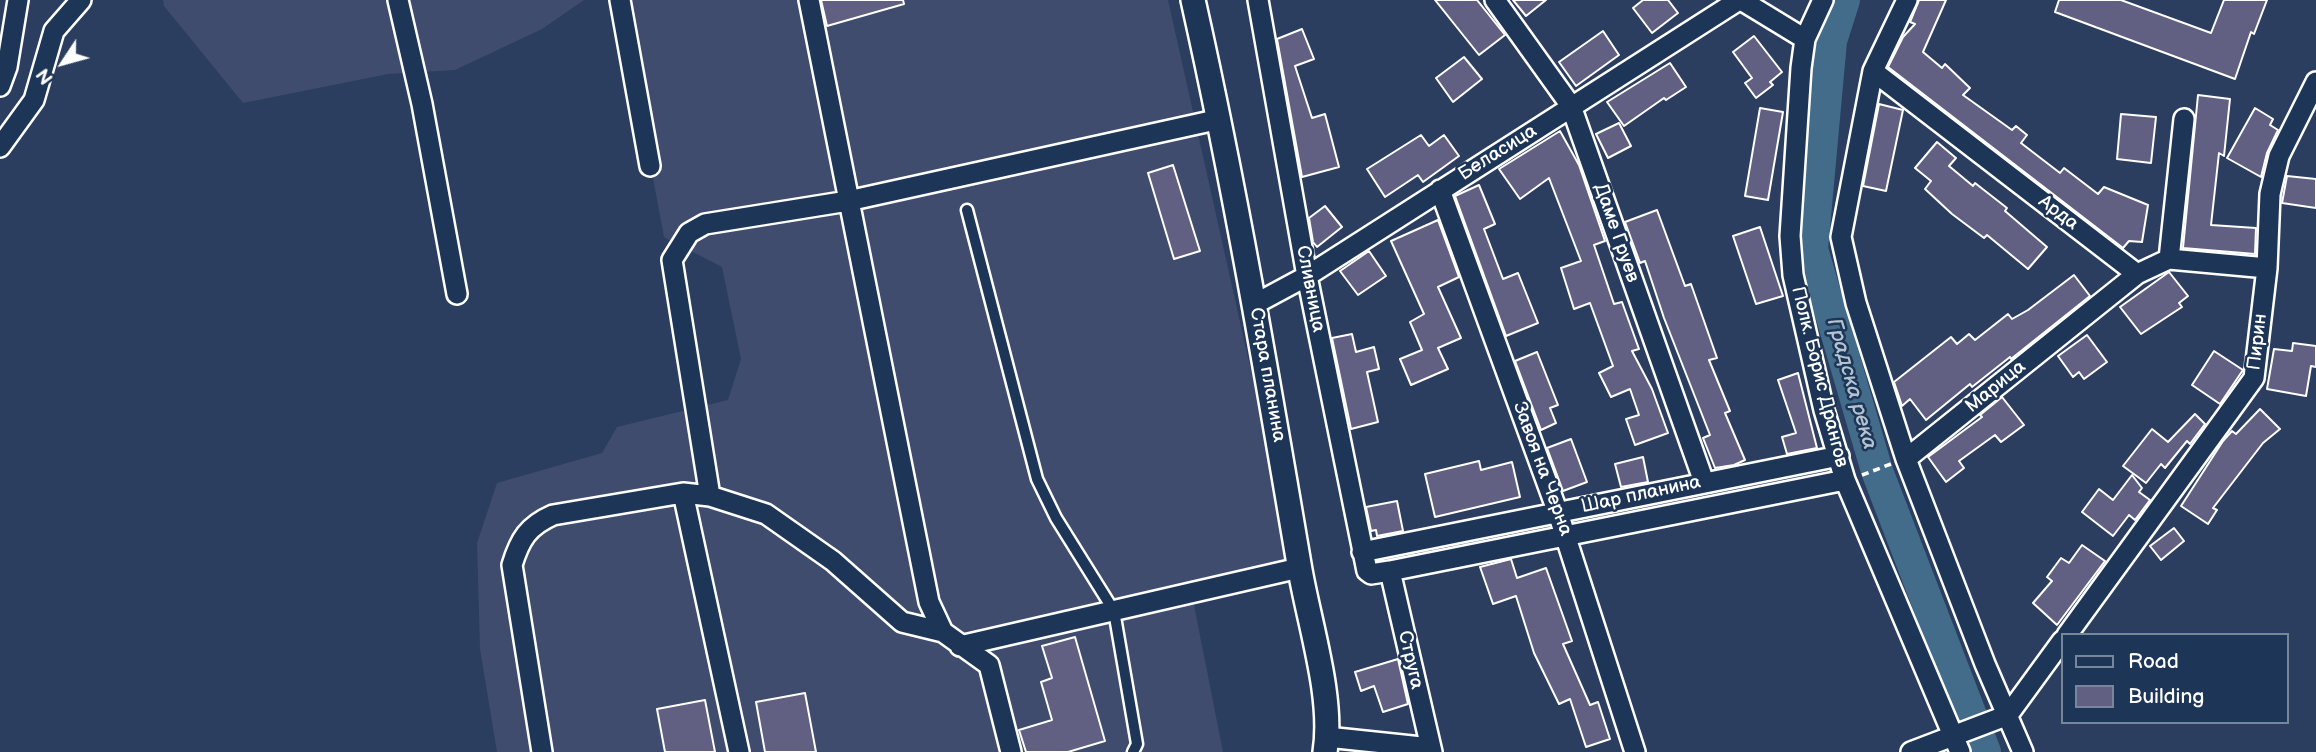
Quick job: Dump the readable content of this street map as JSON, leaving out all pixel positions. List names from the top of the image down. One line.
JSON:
{"streets":{"street":["Беласица","Арда","Даме Груев","Сливница","Пирин","Стара планина","Полк. Борис Дрангов","Марица","Завоя на Черна","Шар планина","Струга"]},"crossings":[["Беласица","Даме Груев"],["Беласица","Сливница"],["Беласица","Стара планина"],["Беласица","Завоя на Черна"],["Арда","Марица"],["Даме Груев","Шар планина"],["Сливница","Шар планина"],["Сливница","Струга"],["Стара планина","Струга"],["Полк. Борис Дрангов","Шар планина"],["Завоя на Черна","Шар планина"],["Шар планина","Струга"]],"water":["Градска река"],"legend":["Road","Building"],"north":"bottom left"}
